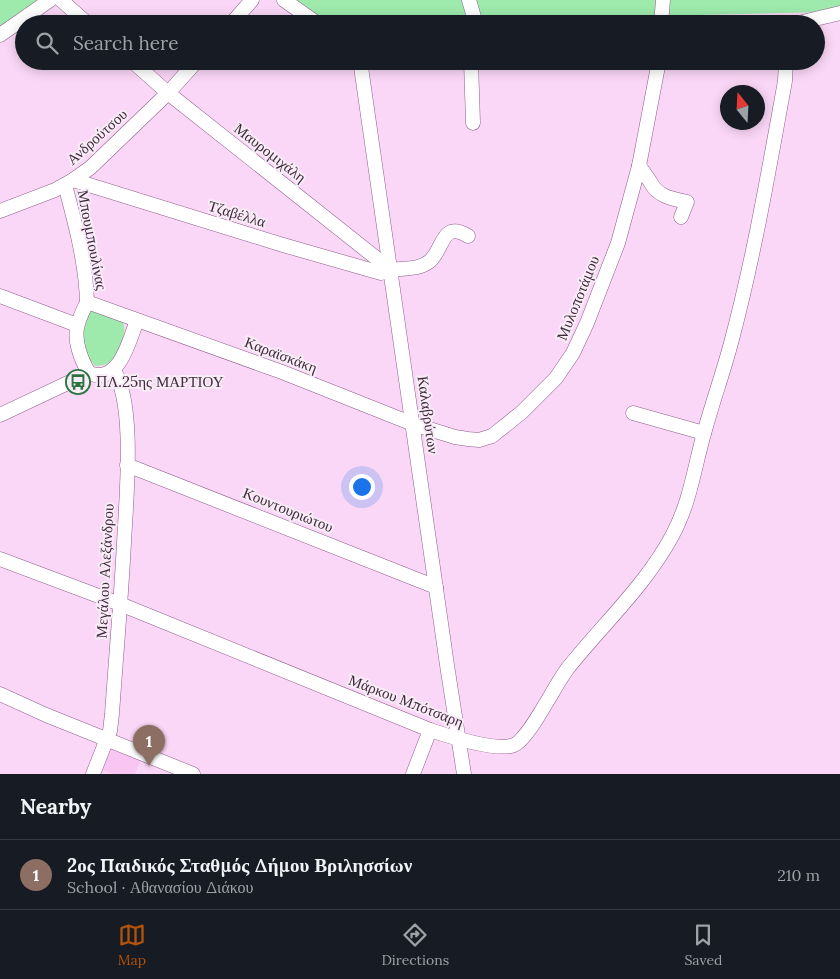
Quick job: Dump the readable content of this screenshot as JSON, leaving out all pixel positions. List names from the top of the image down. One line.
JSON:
{"streets":{"street":["Ανδρούτσου","Μαυρομιχάλη","Τζαβέλλα","Μπουμπουλίνας","Μυλοποτάμου","Καραϊσκάκη","Καλαβρύτων","Κουντουριώτου","Μεγάλου Αλεξάνδρου","Μάρκου Μπότσαρη"]},"crossings":[["Ανδρούτσου","Μαυρομιχάλη"],["Ανδρούτσου","Τζαβέλλα"],["Ανδρούτσου","Μπουμπουλίνας"],["Μαυρομιχάλη","Τζαβέλλα"],["Μαυρομιχάλη","Καλαβρύτων"],["Τζαβέλλα","Μπουμπουλίνας"],["Τζαβέλλα","Καλαβρύτων"],["Μπουμπουλίνας","Καραϊσκάκη"],["Μυλοποτάμου","Καραϊσκάκη"],["Μυλοποτάμου","Καλαβρύτων"],["Καραϊσκάκη","Καλαβρύτων"],["Καλαβρύτων","Κουντουριώτου"],["Καλαβρύτων","Μάρκου Μπότσαρη"],["Κουντουριώτου","Μεγάλου Αλεξάνδρου"],["Μεγάλου Αλεξάνδρου","Μάρκου Μπότσαρη"]],"places":{"bus stop":["ΠΛ.25ης ΜΑΡΤΙΟΥ"]},"north":"top","page":{"search":"Search here","pins":"1","heading":"Nearby","list":[{"mark":"1","name":"2ος Παιδικός Σταθμός Δήμου Βριλησσίων","note":"School · Αθανασίου Διάκου","value":"210 m"}],"nav":["Map","Directions","Saved"]}}
